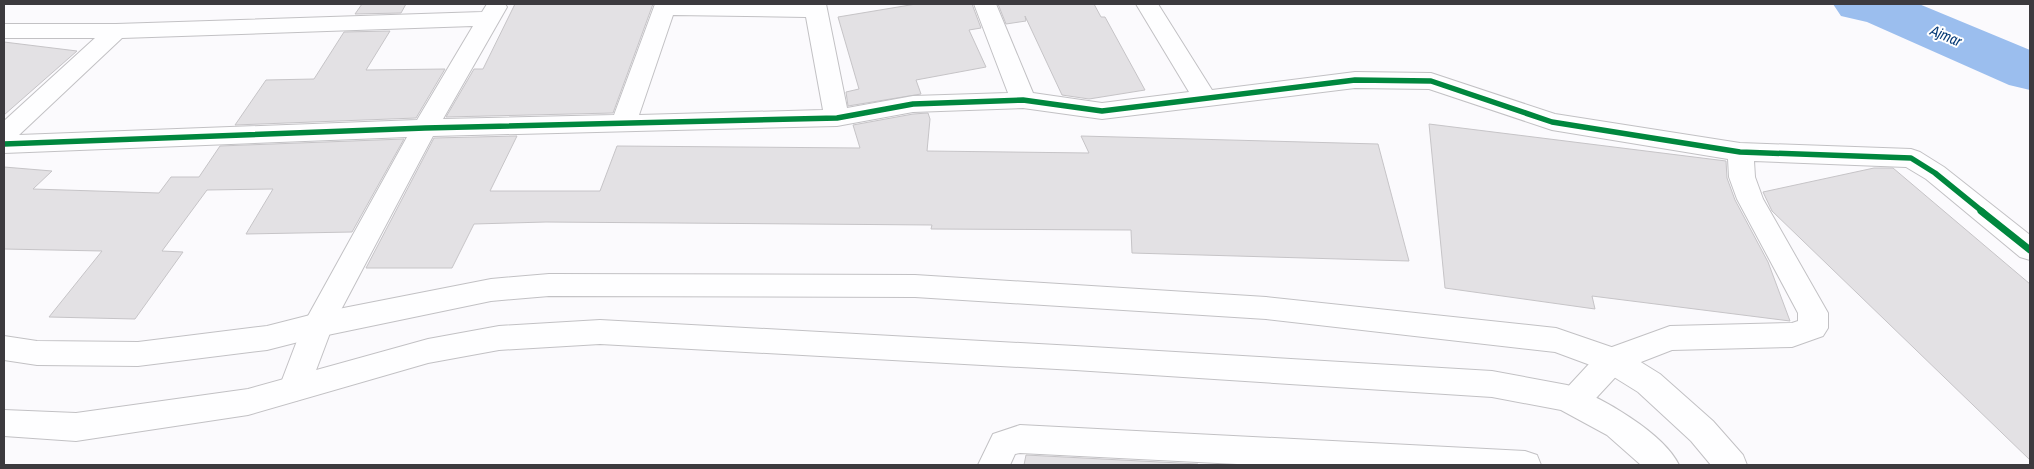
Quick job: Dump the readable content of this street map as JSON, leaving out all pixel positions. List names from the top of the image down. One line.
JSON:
{"water":["Ajmar"]}
